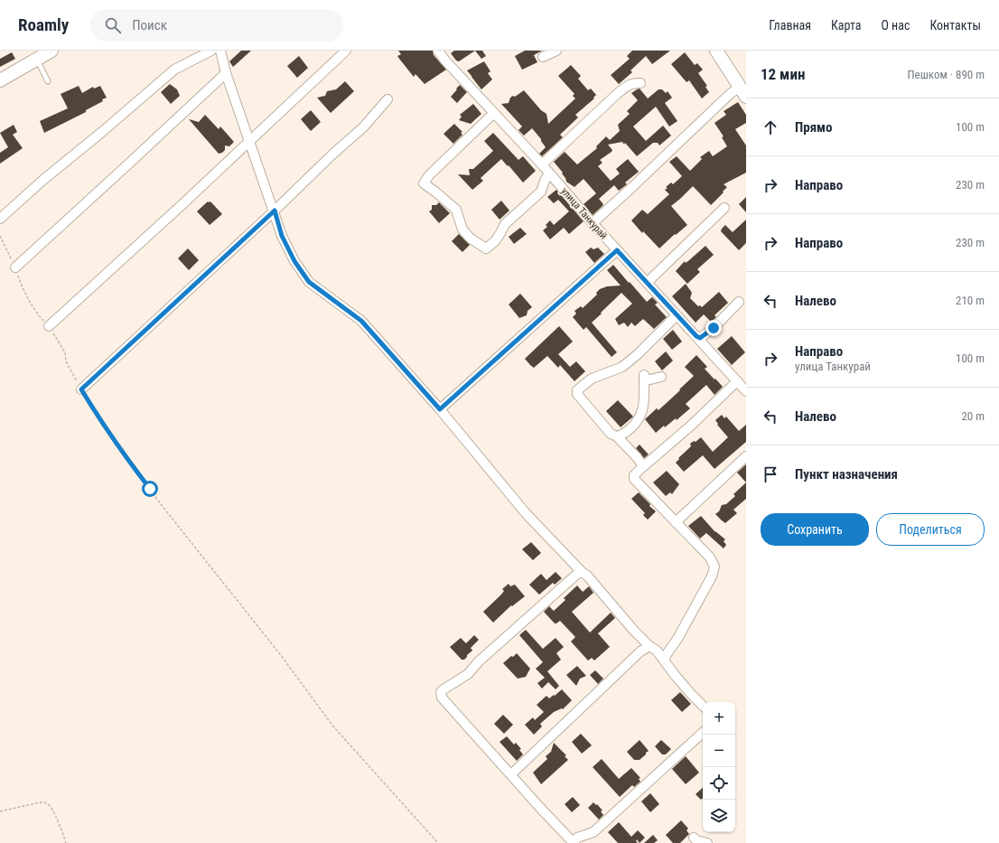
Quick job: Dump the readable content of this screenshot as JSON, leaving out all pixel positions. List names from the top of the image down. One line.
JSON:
{"streets":{"street":["улица Танкурай"]},"page":{"header":"Roamly","search":"Поиск","nav":["Главная","Карта","О нас","Контакты"],"heading":["12 мин","Пешком · 890 m"],"list":[["Прямо","100 m"],["Направо","230 m"],["Направо","230 m"],["Налево","210 m"],["Направо","улица Танкурай","100 m"],["Налево","20 m"],"Пункт назначения"],"buttons":["Сохранить","Поделиться"],"map_buttons":["+","−"]}}
